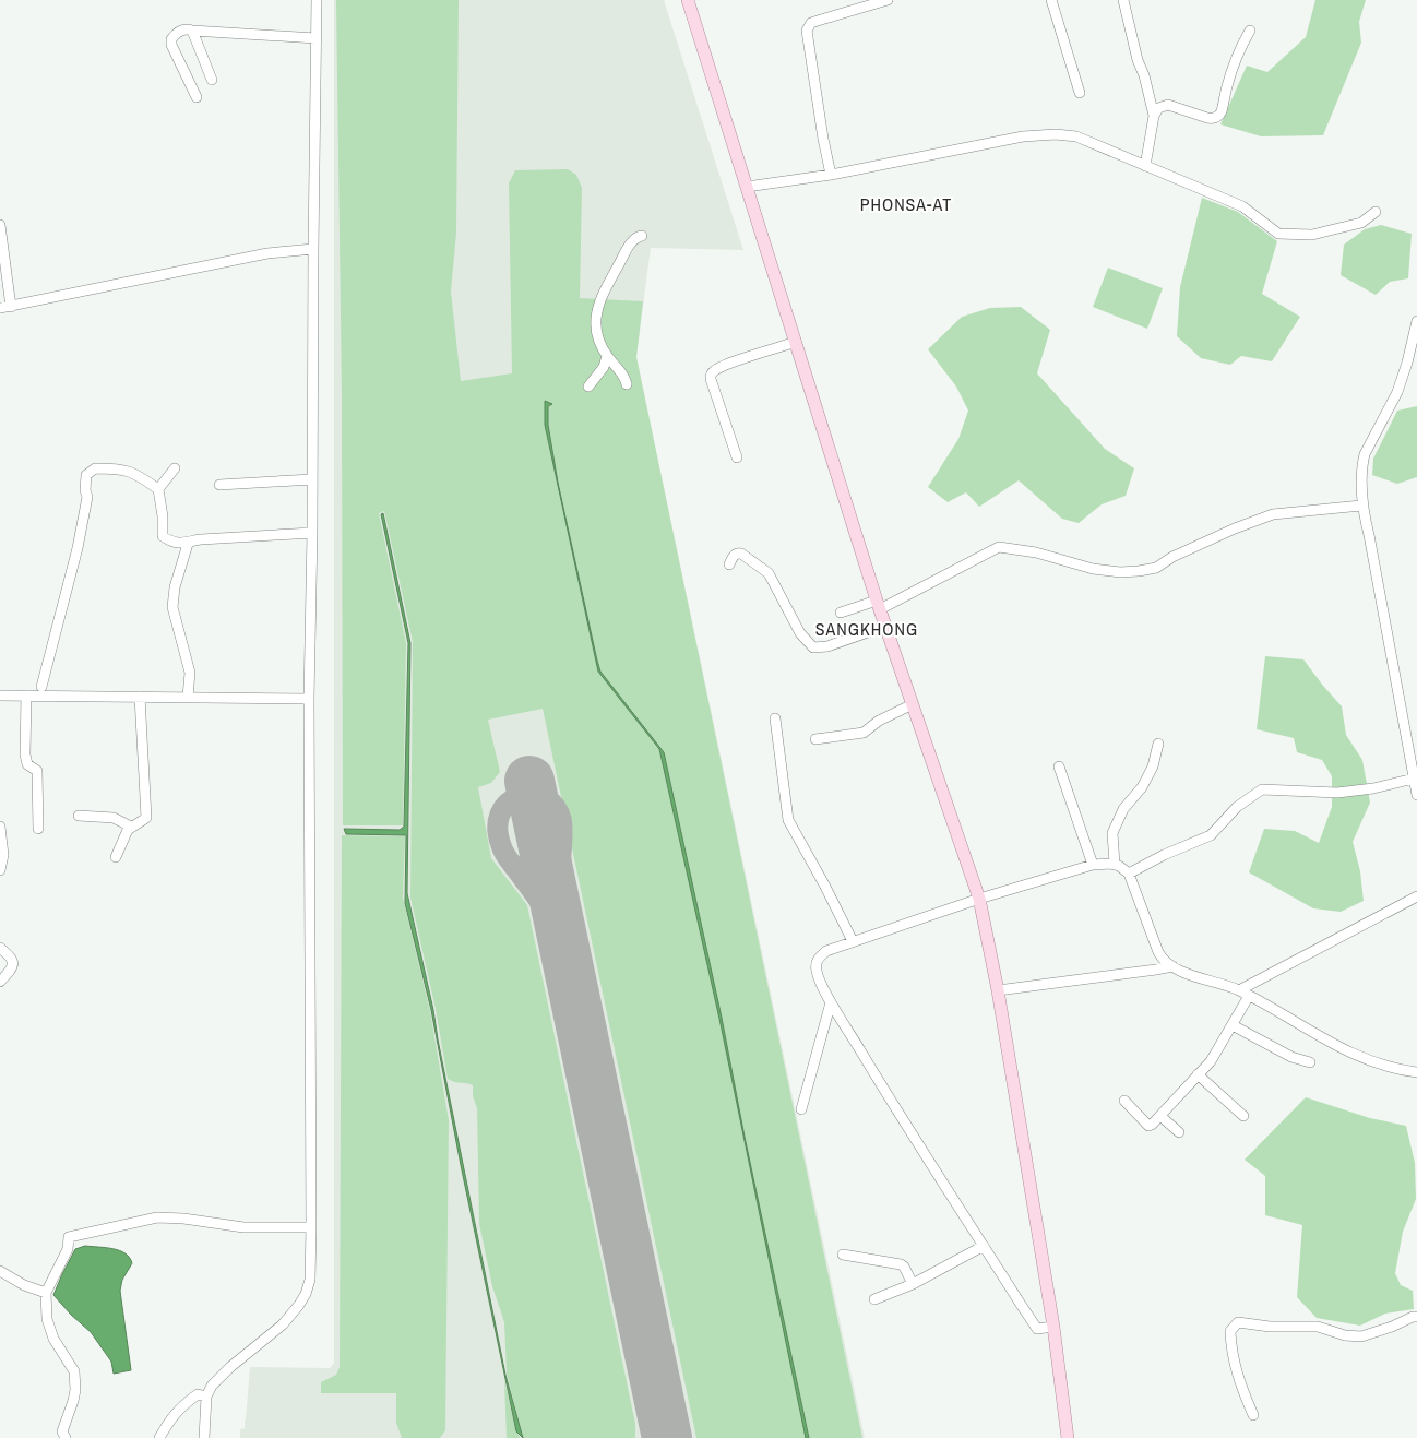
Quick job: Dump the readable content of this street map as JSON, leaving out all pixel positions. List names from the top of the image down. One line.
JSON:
{"districts":["PHONSA-AT","SANGKHONG"]}
